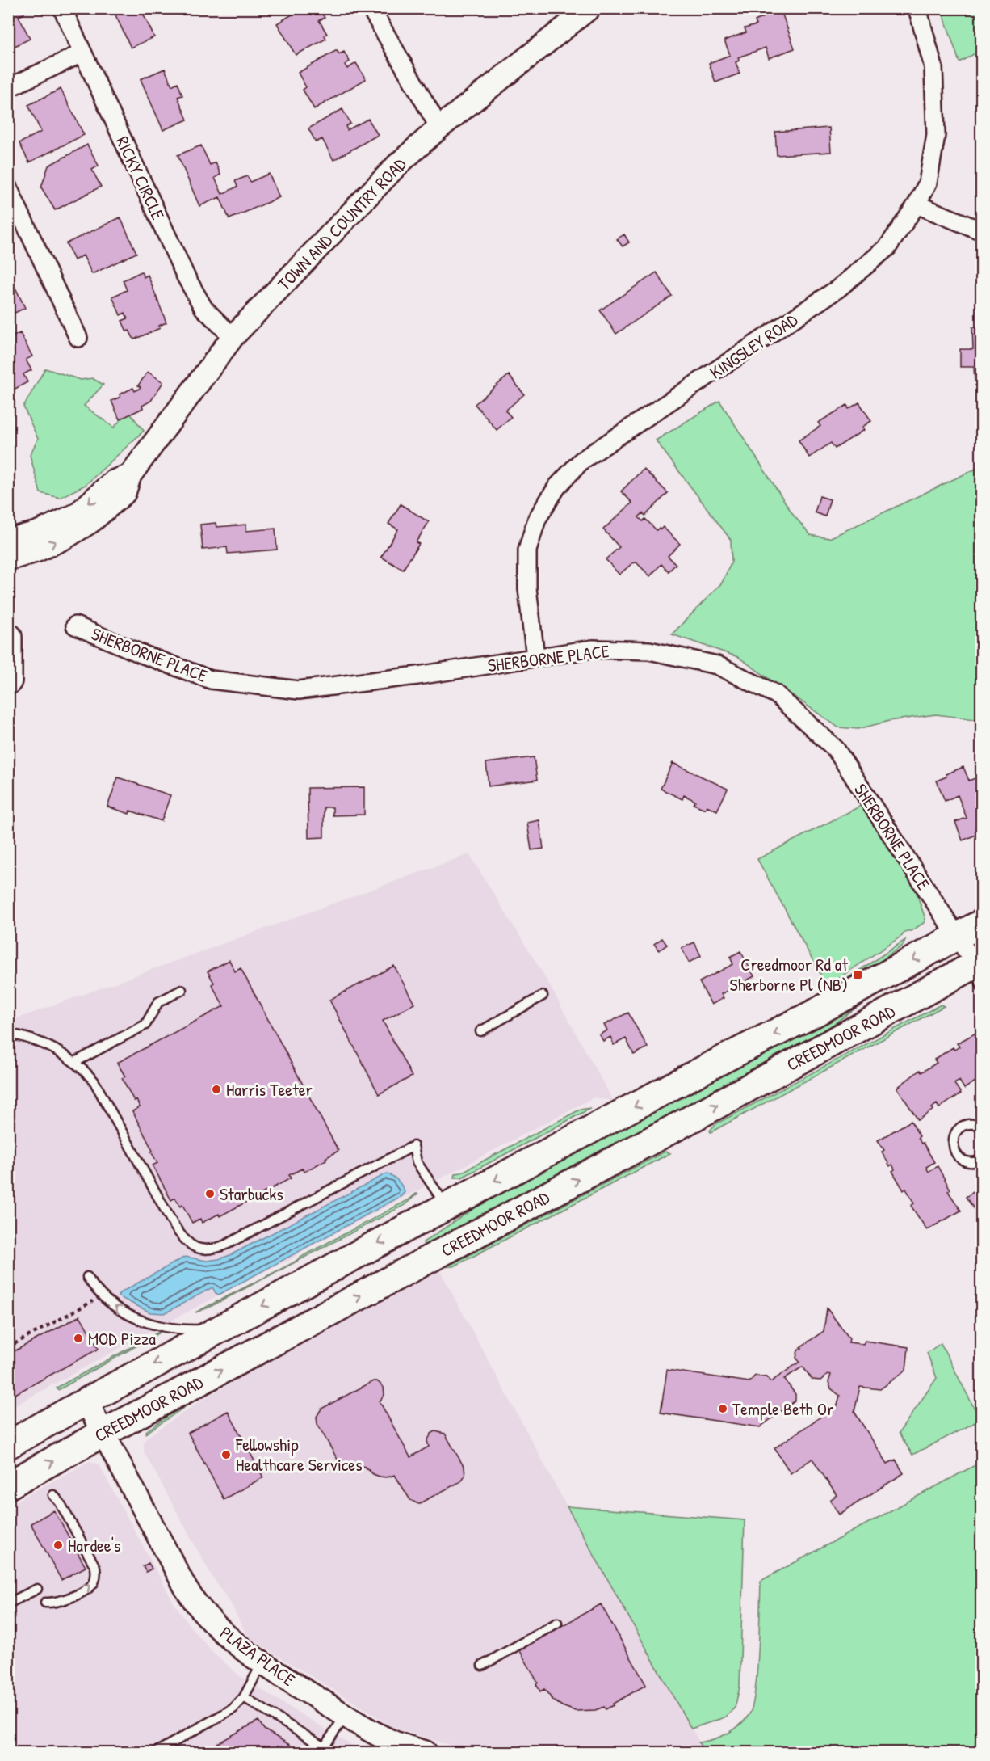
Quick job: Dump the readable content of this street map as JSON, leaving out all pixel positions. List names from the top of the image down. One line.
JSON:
{"streets":{"main road":["CREEDMOOR ROAD"],"street":["RICKY CIRCLE","TOWN AND COUNTRY ROAD","KINGSLEY ROAD","SHERBORNE PLACE","PLAZA PLACE"]},"crossings":[["RICKY CIRCLE","TOWN AND COUNTRY ROAD"],["KINGSLEY ROAD","SHERBORNE PLACE"],["SHERBORNE PLACE","CREEDMOOR ROAD"],["CREEDMOOR ROAD","PLAZA PLACE"]],"places":{"transit":["Creedmoor Rd at Sherborne Pl (NB)"],"other":["Harris Teeter","Starbucks","MOD Pizza","Temple Beth Or","Fellowship Healthcare Services","Hardee's"]}}
